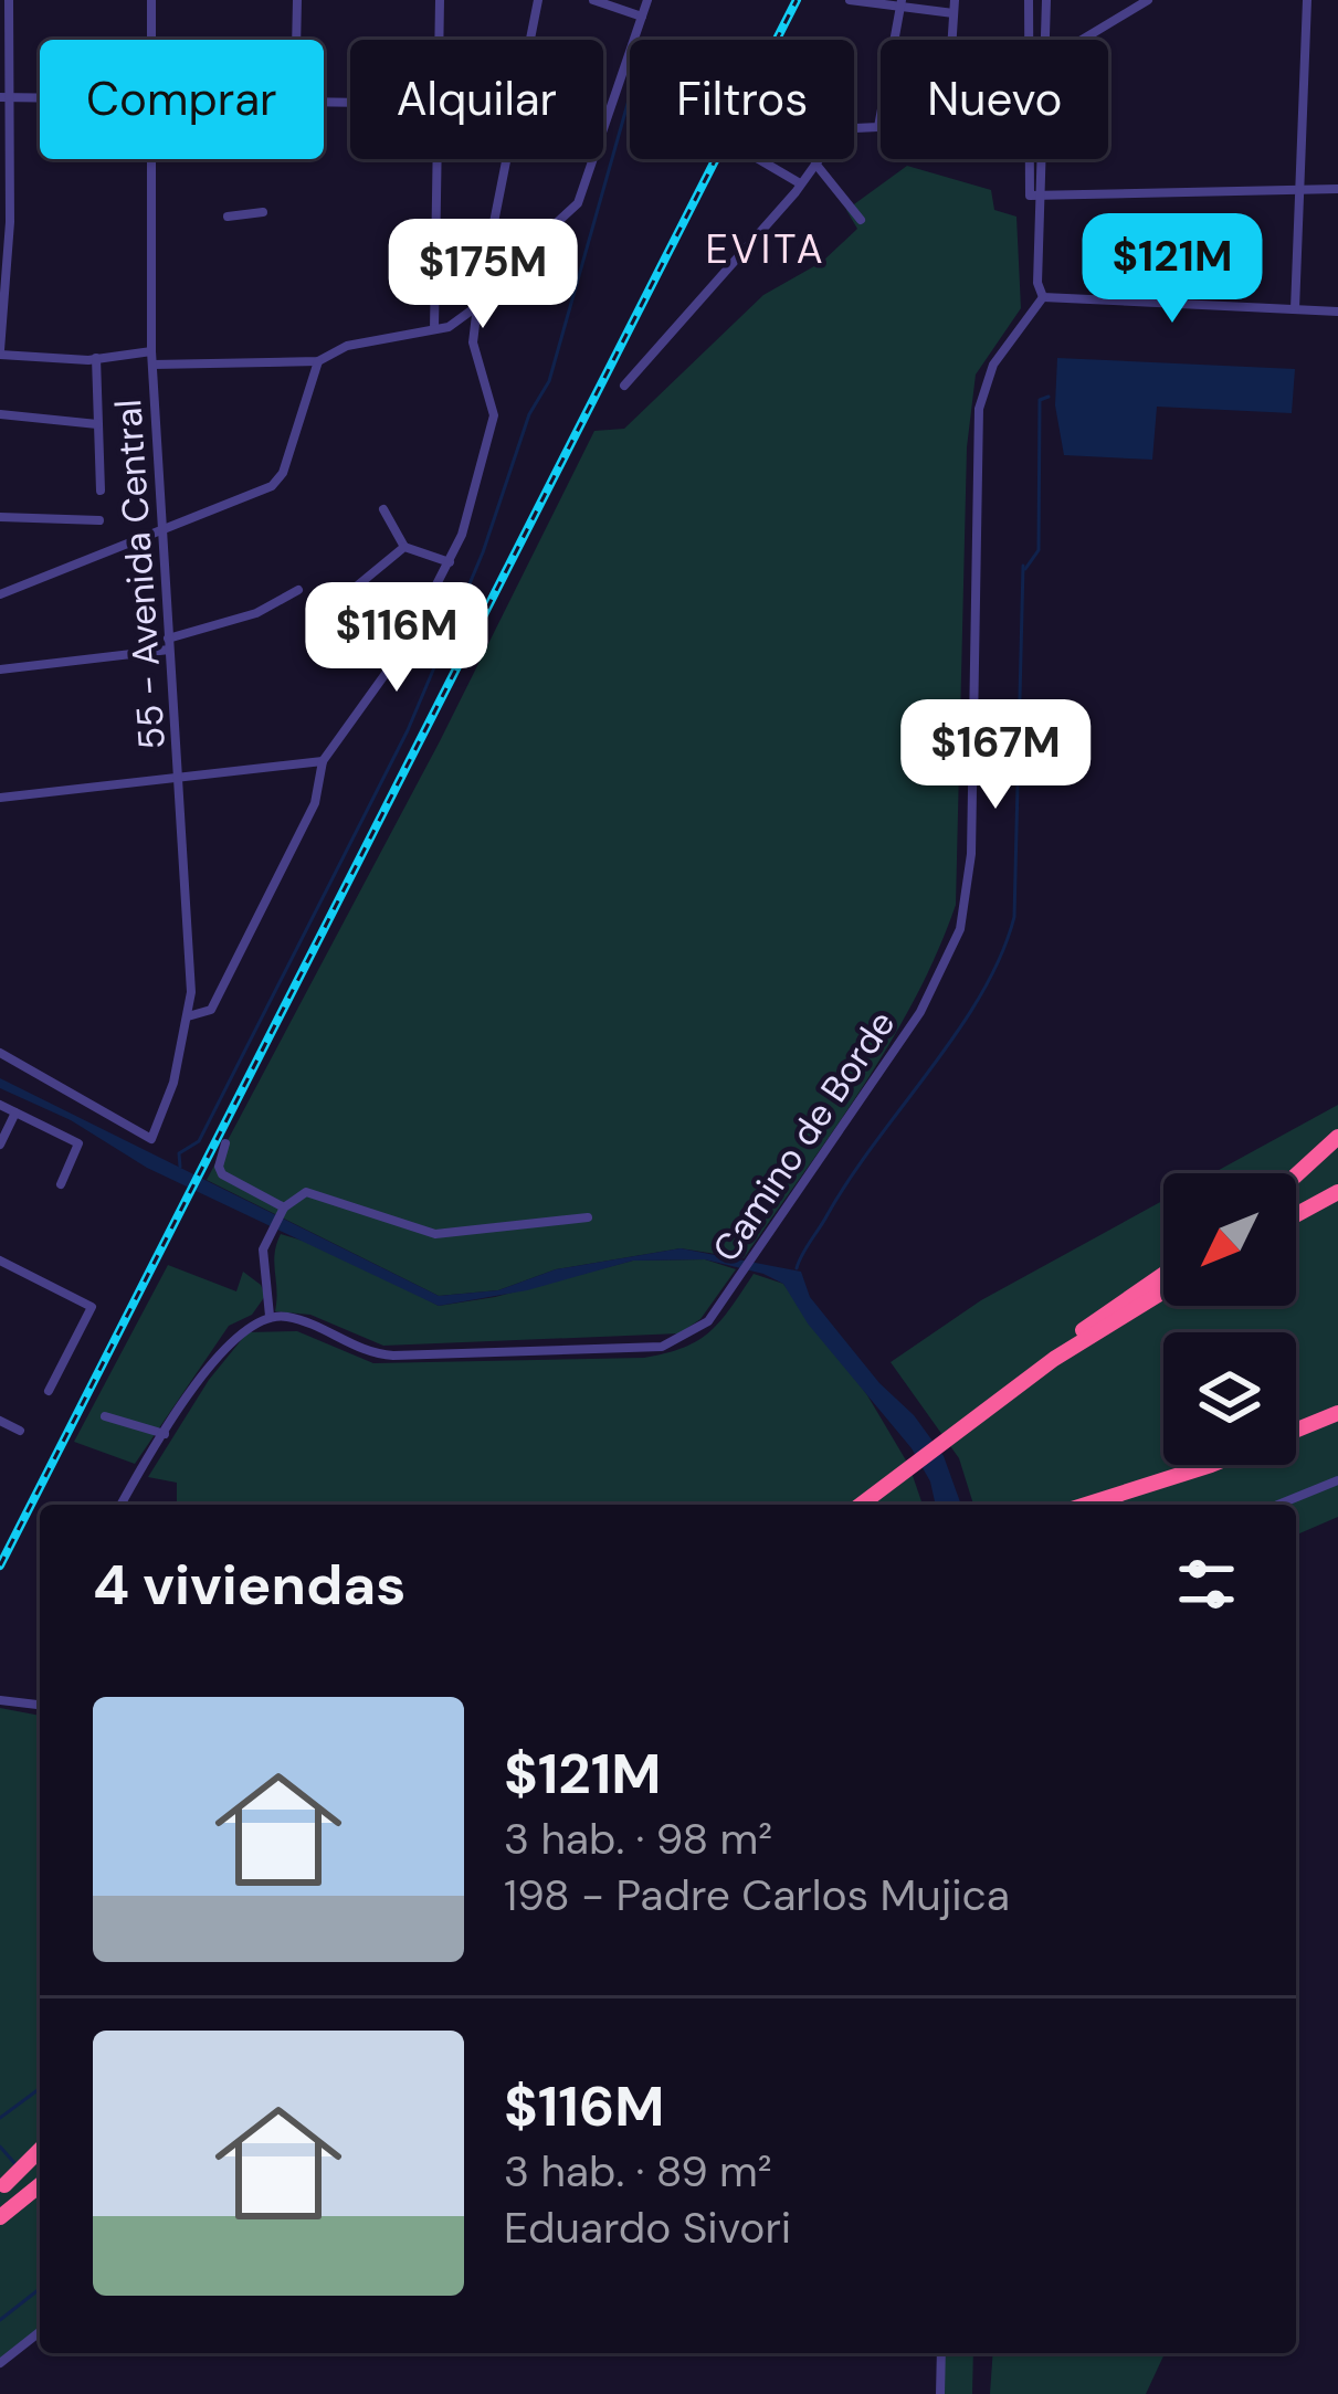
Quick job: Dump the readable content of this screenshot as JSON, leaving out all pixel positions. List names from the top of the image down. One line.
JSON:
{"streets":{"street":["55 - Avenida Central","Camino de Borde"]},"districts":["EVITA"],"north":"bottom left","page":{"chip":["Comprar","Alquilar","Filtros","Nuevo"],"price":["$121M","$175M","$116M","$167M"],"heading":"4 viviendas","list":[{"name":"$121M","note":"3 hab. · 98 m² · 198 - Padre Carlos Mujica"},{"name":"$116M","note":"3 hab. · 89 m² · Eduardo Sivori"}]}}
